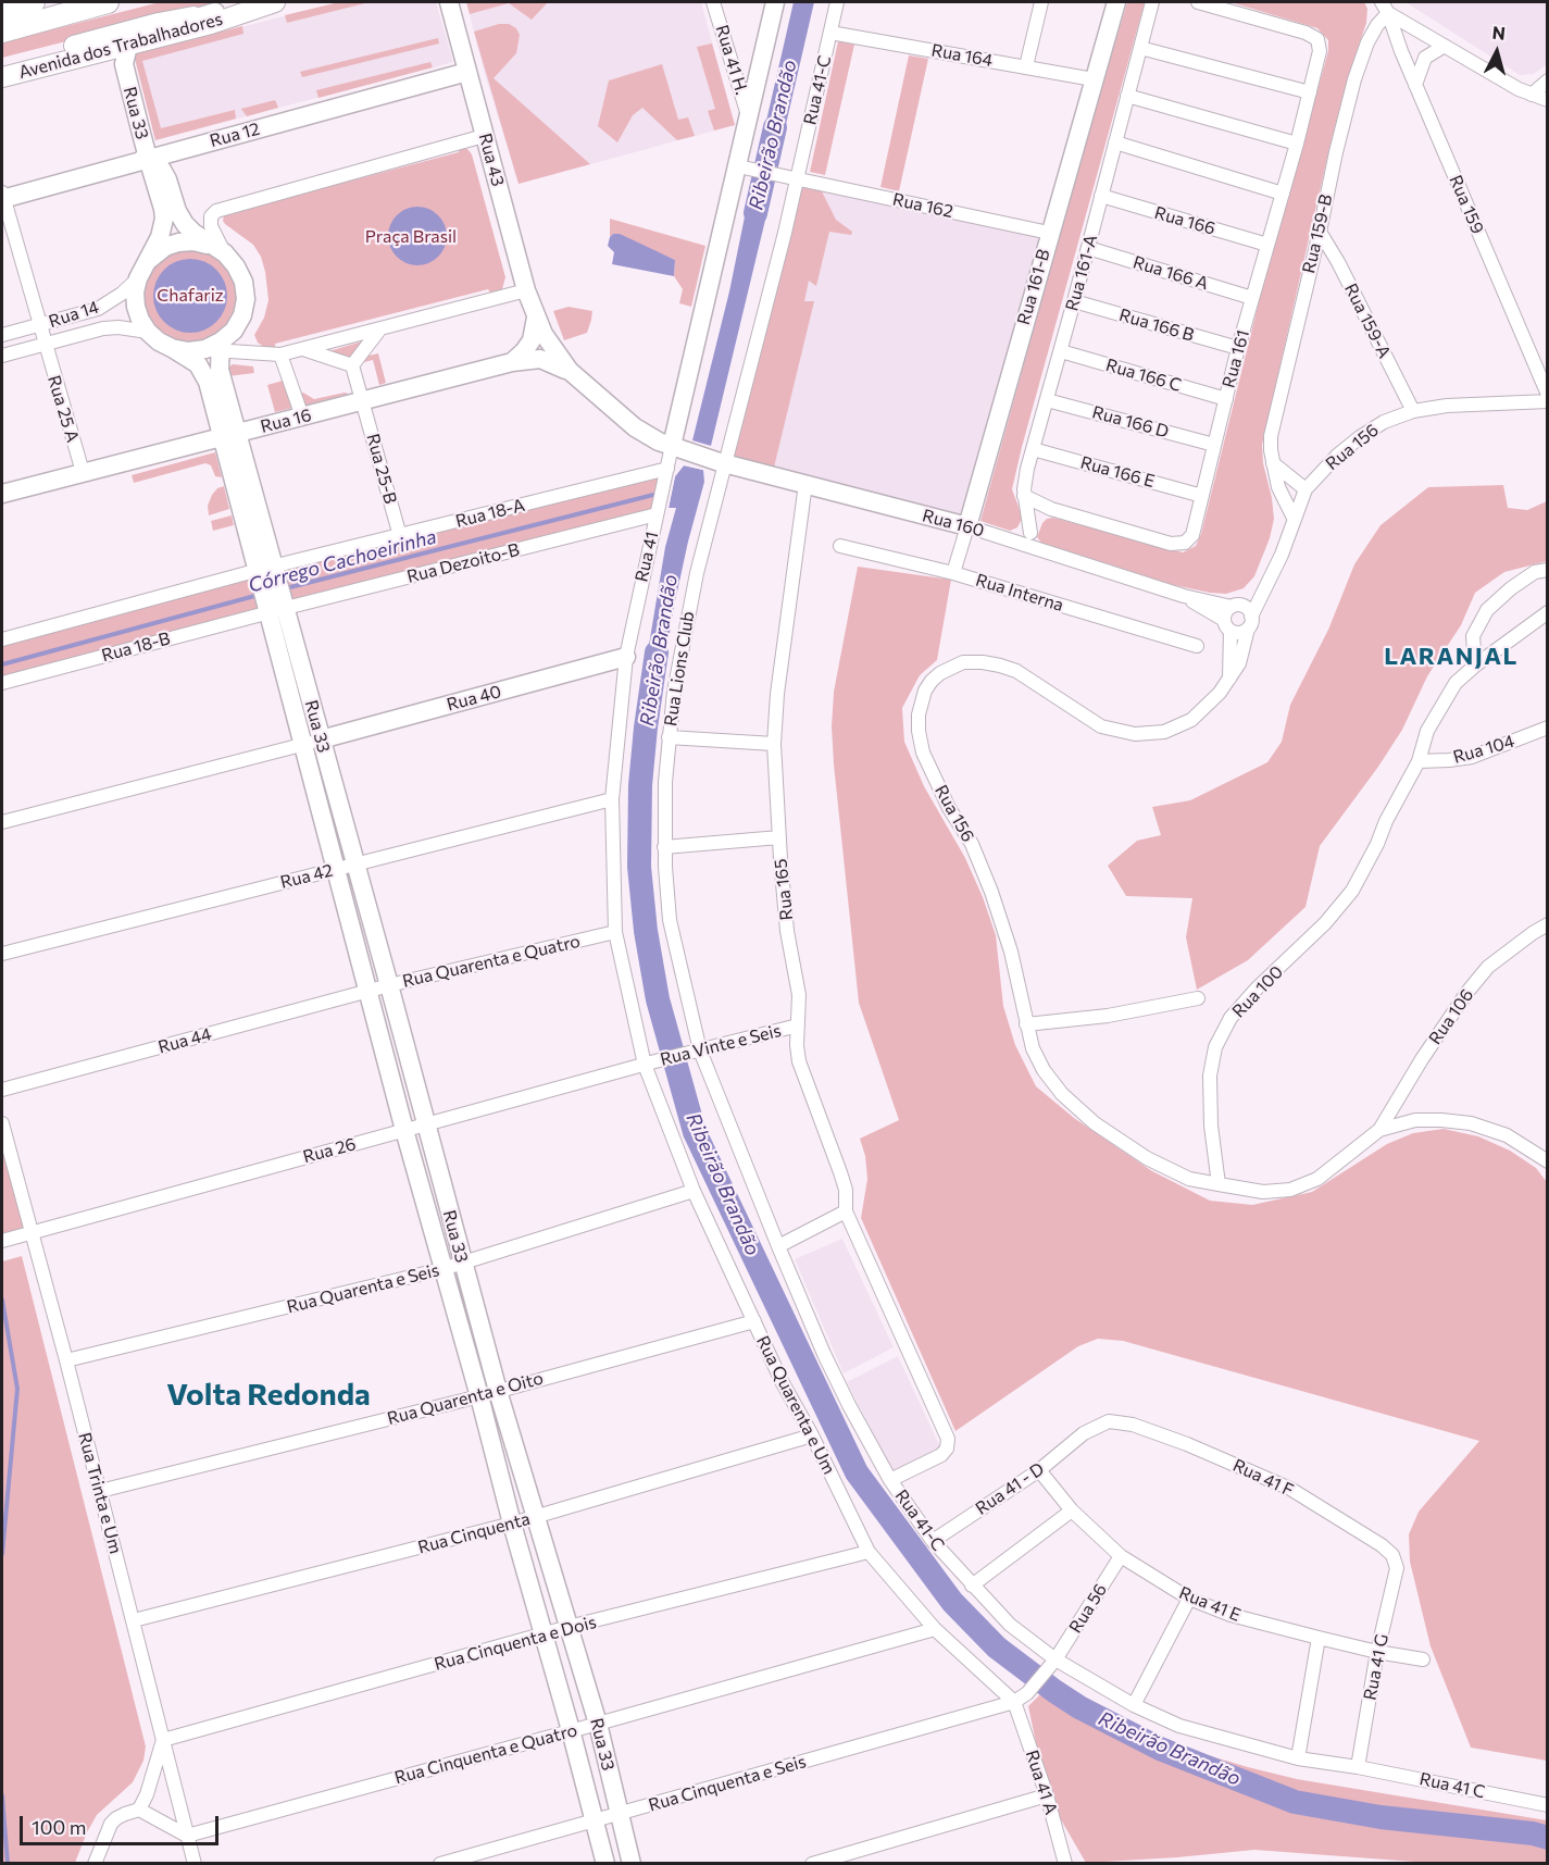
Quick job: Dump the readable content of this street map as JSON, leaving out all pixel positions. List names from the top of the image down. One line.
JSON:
{"streets":{"main road":["Avenida dos Trabalhadores"],"street":["Rua 164","Rua 41 H.","Rua 41-C","Rua 33","Rua 12","Rua 43","Rua 159","Rua 162","Rua 166","Rua 159-B","Rua 161-A","Rua 166 A","Rua 161-B","Rua 14","Rua 159-A","Rua 166 B","Rua 161","Rua 166 C","Rua 25 A","Rua 16","Rua 166 D","Rua 156","Rua 25-B","Rua 166 E","Rua 18-A","Rua 160","Rua 41","Rua Dezoito-B","Rua Interna","Rua 18-B","Rua Lions Club","Rua 40","Rua 104","Rua 42","Rua 165","Rua Quarenta e Quatro","Rua 100","Rua 106","Rua 44","Rua Vinte e Seis","Rua 26","Rua Quarenta e Seis","Rua Quarenta e Oito","Rua Quarenta e Um","Rua 41 F","Rua 41 - D","Rua Trinta e Um","Rua Cinquenta","Rua 41 E","Rua 56","Rua Cinquenta e Dois","Rua 41 G","Rua Cinquenta e Quatro","Rua 41 A","Rua Cinquenta e Seis","Rua 41 C"]},"crossings":[["Avenida dos Trabalhadores","Rua 33"],["Rua 164","Rua 41-C"],["Rua 164","Rua 161-B"],["Rua 41 H.","Rua 41"],["Rua 41-C","Rua 162"],["Rua 41-C","Rua Lions Club"],["Rua 41-C","Rua 165"],["Rua 41-C","Rua Vinte e Seis"],["Rua 41-C","Rua 41 - D"],["Rua 41-C","Rua 56"],["Rua 41-C","Rua 41 G"],["Rua 41-C","Rua 41 C"],["Rua 33","Rua 12"],["Rua 33","Rua 14"],["Rua 33","Rua 18-A"],["Rua 33","Rua Dezoito-B"],["Rua 33","Rua 18-B"],["Rua 33","Rua 40"],["Rua 33","Rua 42"],["Rua 33","Rua Quarenta e Quatro"],["Rua 33","Rua 44"],["Rua 33","Rua 26"],["Rua 33","Rua Quarenta e Seis"],["Rua 33","Rua Quarenta e Oito"],["Rua 33","Rua Cinquenta"],["Rua 33","Rua Cinquenta e Dois"],["Rua 33","Rua Cinquenta e Quatro"],["Rua 33","Rua Cinquenta e Seis"],["Rua 12","Rua 43"],["Rua 43","Rua 16"],["Rua 43","Rua 41"],["Rua 159","Rua 159-B"],["Rua 162","Rua 161-B"],["Rua 162","Rua 41"],["Rua 162","Rua Lions Club"],["Rua 166","Rua 161-A"],["Rua 166","Rua 161"],["Rua 159-B","Rua 159-A"],["Rua 159-B","Rua 156"],["Rua 161-A","Rua 166 A"],["Rua 161-A","Rua 166 B"],["Rua 161-A","Rua 161"],["Rua 161-A","Rua 166 C"],["Rua 161-A","Rua 166 D"],["Rua 161-A","Rua 166 E"],["Rua 161-A","Rua 160"],["Rua 166 A","Rua 161"],["Rua 161-B","Rua 160"],["Rua 161-B","Rua Interna"],["Rua 14","Rua 25 A"],["Rua 159-A","Rua 156"],["Rua 166 B","Rua 161"],["Rua 161","Rua 166 C"],["Rua 161","Rua 166 D"],["Rua 161","Rua 166 E"],["Rua 25 A","Rua 16"],["Rua 16","Rua 25-B"],["Rua 156","Rua 160"],["Rua 156","Rua 100"],["Rua 25-B","Rua 18-A"],["Rua 18-A","Rua 41"],["Rua 160","Rua Lions Club"],["Rua 160","Rua 165"],["Rua 41","Rua Dezoito-B"],["Rua 41","Rua 40"],["Rua 41","Rua 42"],["Rua 41","Rua Quarenta e Quatro"],["Rua 41","Rua Vinte e Seis"],["Rua 41","Rua 26"],["Rua 41","Rua Quarenta e Um"],["Rua Dezoito-B","Rua 18-B"],["Rua Lions Club","Rua Vinte e Seis"],["Rua 104","Rua 100"],["Rua 165","Rua Vinte e Seis"],["Rua Quarenta e Quatro","Rua 44"],["Rua Vinte e Seis","Rua 26"],["Rua Vinte e Seis","Rua Quarenta e Um"],["Rua 26","Rua Quarenta e Um"],["Rua 26","Rua Trinta e Um"],["Rua Quarenta e Seis","Rua Quarenta e Um"],["Rua Quarenta e Seis","Rua Trinta e Um"],["Rua Quarenta e Oito","Rua Quarenta e Um"],["Rua Quarenta e Oito","Rua Trinta e Um"],["Rua Quarenta e Um","Rua Cinquenta"],["Rua Quarenta e Um","Rua 56"],["Rua Quarenta e Um","Rua Cinquenta e Dois"],["Rua Quarenta e Um","Rua Cinquenta e Quatro"],["Rua Quarenta e Um","Rua 41 A"],["Rua Quarenta e Um","Rua Cinquenta e Seis"],["Rua 41 F","Rua 41 - D"],["Rua 41 F","Rua 41 G"],["Rua 41 - D","Rua 41 E"],["Rua Trinta e Um","Rua Cinquenta"],["Rua Trinta e Um","Rua Cinquenta e Dois"],["Rua Trinta e Um","Rua Cinquenta e Quatro"],["Rua 41 E","Rua 56"],["Rua 41 E","Rua 41 G"],["Rua 56","Rua 41 A"],["Rua 56","Rua Cinquenta e Seis"],["Rua 41 G","Rua 41 C"],["Rua 41 A","Rua Cinquenta e Seis"]],"districts":["LARANJAL","Volta Redonda"],"water":["Ribeirão Brandão","Córrego Cachoeirinha"],"parks":["Praça Brasil","Chafariz"],"scale_bar":"100 m","north":"top"}
